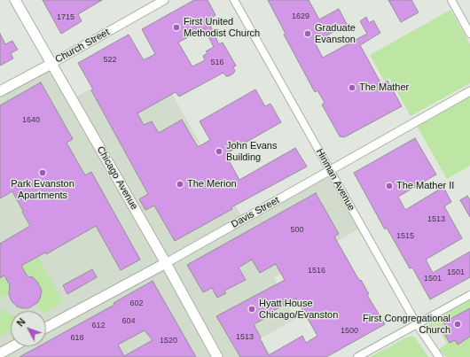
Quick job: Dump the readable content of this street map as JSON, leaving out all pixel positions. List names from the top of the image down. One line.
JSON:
{"streets":{"main road":["Church Street","Chicago Avenue","Davis Street"],"street":["Hinman Avenue"]},"crossings":[["Church Street","Chicago Avenue"],["Chicago Avenue","Davis Street"],["Hinman Avenue","Davis Street"]],"places":["First United Methodist Church","Graduate Evanston","The Mather","John Evans Building","Park Evanston Apartments","The Merion","The Mather II","Hyatt House Chicago/Evanston","First Congregational Church"],"house_numbers":["1629","1715","522","516","1640","1513","500","1515","1516","1501","1501","602","604","612","1500","1513","618","1520"],"north":"top left"}
